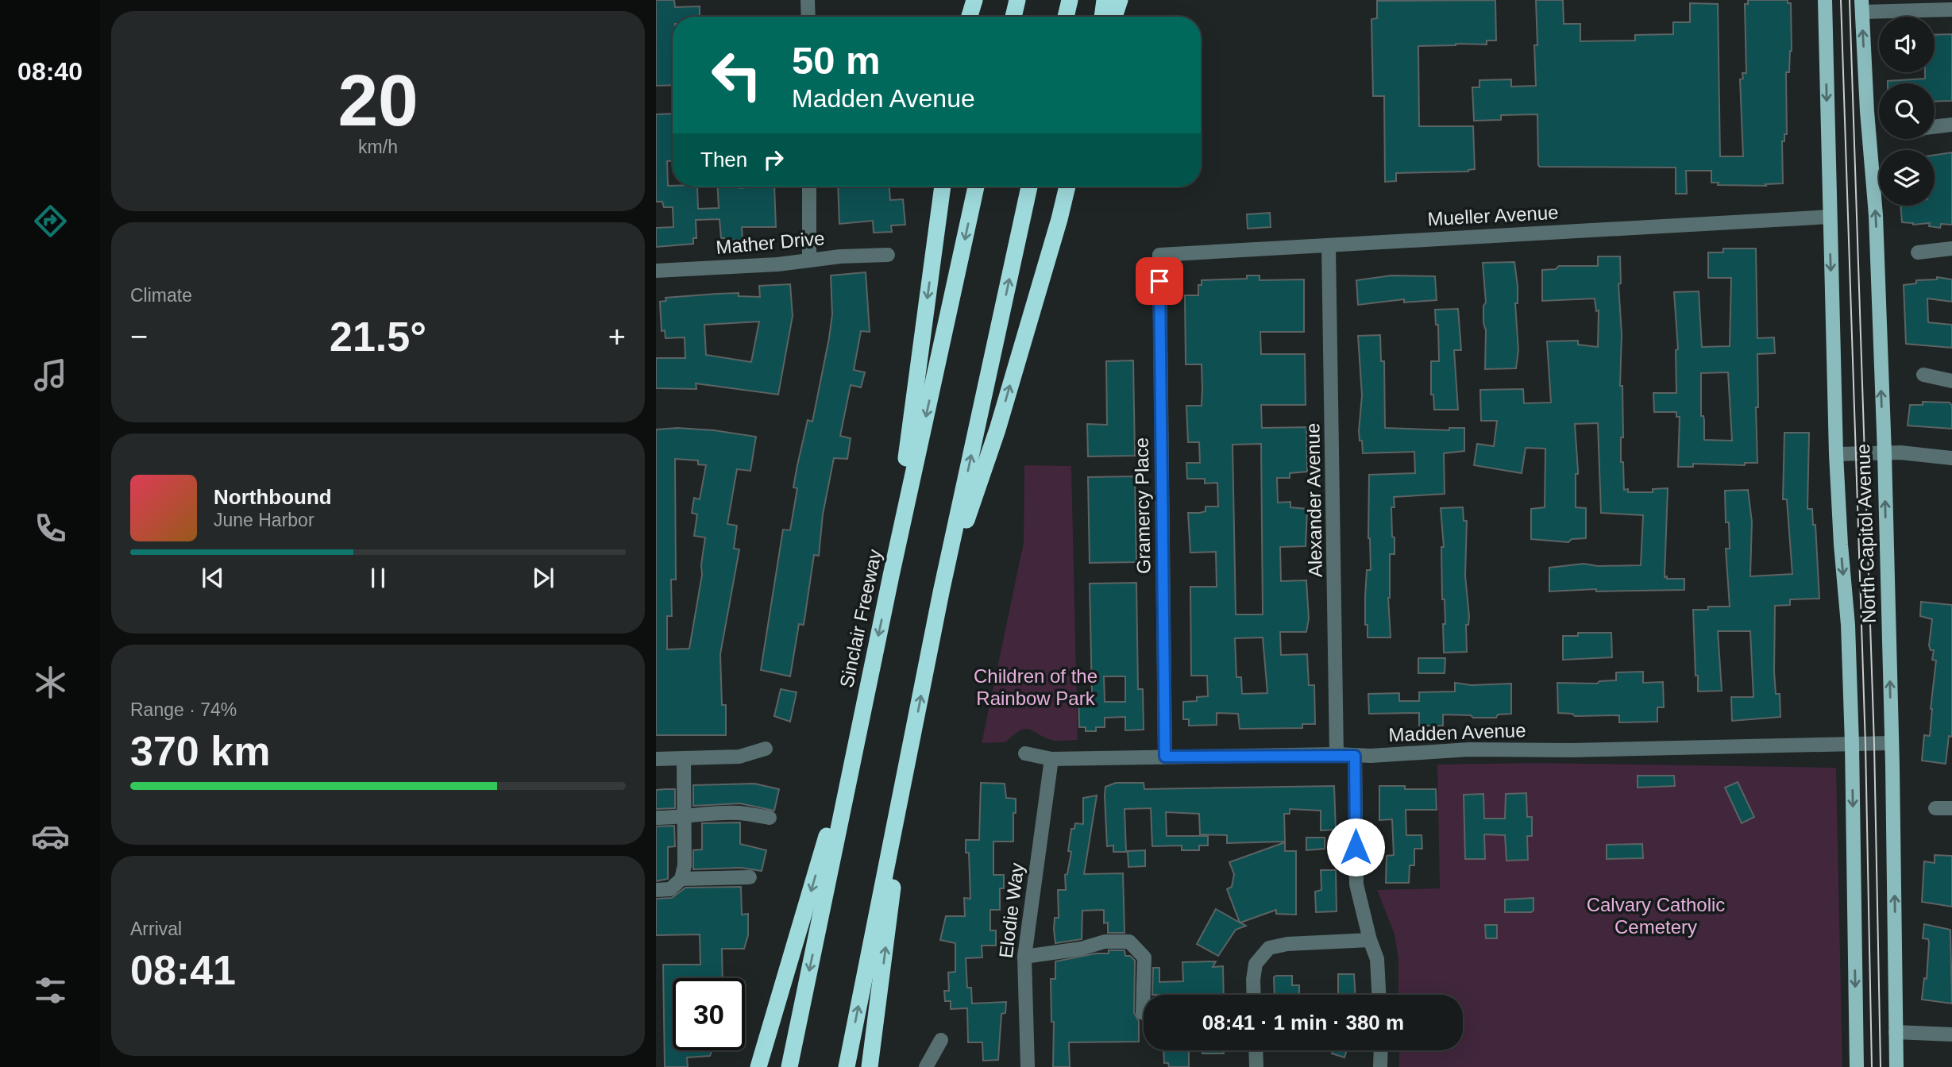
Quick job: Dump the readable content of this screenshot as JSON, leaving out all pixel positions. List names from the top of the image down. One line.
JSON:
{"streets":{"highway":["Sinclair Freeway"],"main road":["North Capitol Avenue"],"street":["Mueller Avenue","Mather Drive","Alexander Avenue","Gramercy Place","Madden Avenue","Elodie Way"]},"crossings":[["Mueller Avenue","Alexander Avenue"],["Mueller Avenue","Gramercy Place"],["Mueller Avenue","North Capitol Avenue"],["Alexander Avenue","Madden Avenue"],["Gramercy Place","Madden Avenue"],["North Capitol Avenue","Madden Avenue"],["Madden Avenue","Elodie Way"]],"parks":["Children of the Rainbow Park","Calvary Catholic Cemetery"],"page":{"tabs":"08:40","tile":[["20","km/h"],"Climate",["Range · 74%","370 km"],["Arrival","08:41"]],"turn":["50 m","Madden Avenue"],"then":"Then","heat":["−","21.5°","+"],"song":["Northbound","June Harbor"],"limit":"30","trip":"08:41 · 1 min · 380 m"}}
